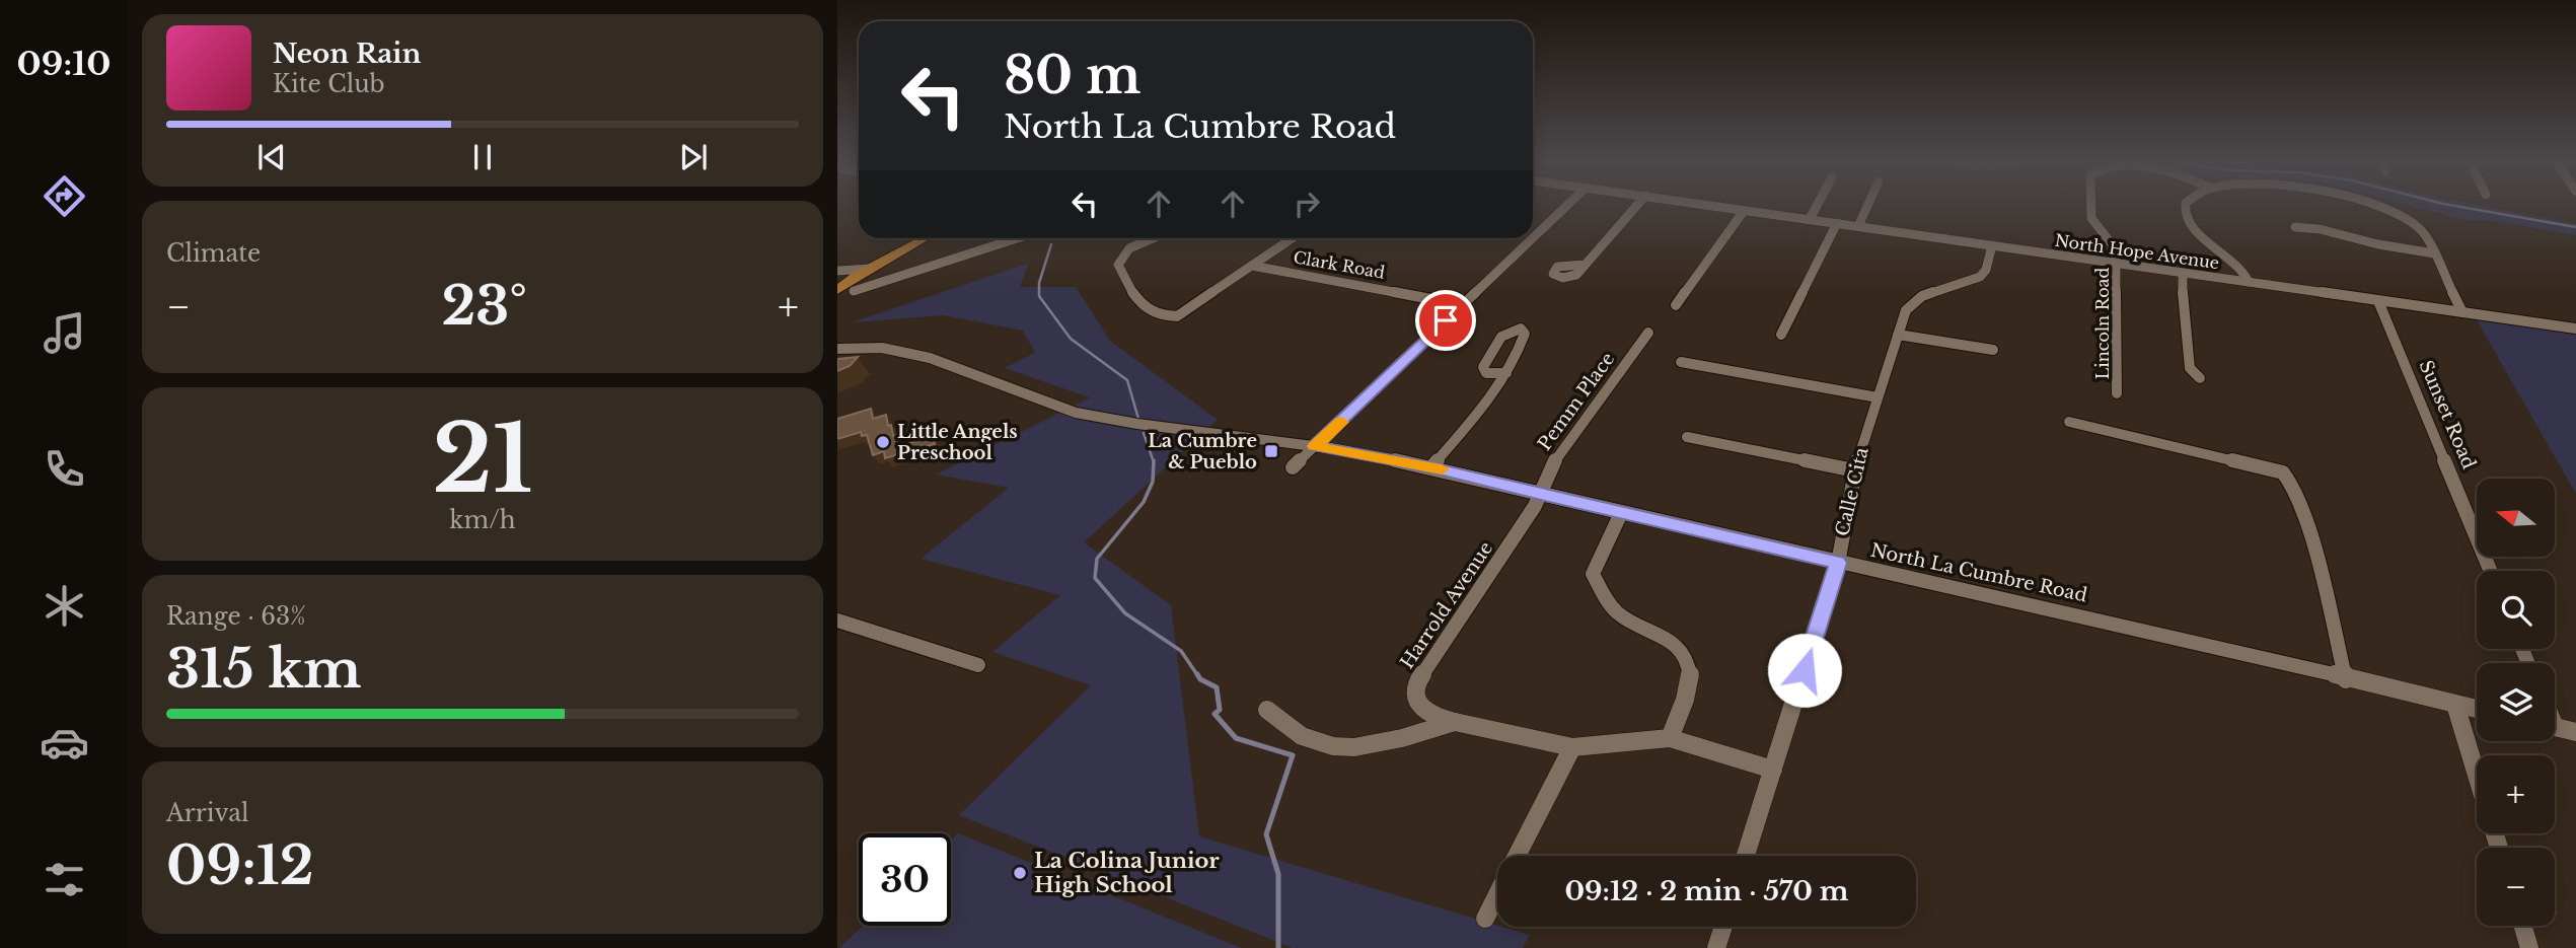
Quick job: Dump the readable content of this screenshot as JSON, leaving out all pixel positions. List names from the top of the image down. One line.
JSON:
{"streets":{"street":["North Hope Avenue","Clark Road","Lincoln Road","Pemm Place","Sunset Road","Calle Cita","North La Cumbre Road","Harrold Avenue"]},"crossings":[["North Hope Avenue","Lincoln Road"],["North Hope Avenue","Sunset Road"],["North Hope Avenue","Calle Cita"],["Pemm Place","North La Cumbre Road"],["Pemm Place","Harrold Avenue"],["Calle Cita","North La Cumbre Road"],["North La Cumbre Road","Harrold Avenue"]],"places":{"other":["Little Angels Preschool","La Colina Junior High School"],"transit":["La Cumbre & Pueblo"]},"north":"left","page":{"tabs":"09:10","turn":["80 m","North La Cumbre Road"],"song":["Neon Rain","Kite Club"],"tile":["Climate",["21","km/h"],["Range · 63%","315 km"],["Arrival","09:12"]],"heat":["−","23°","+"],"map_buttons":["+","−"],"limit":"30","trip":"09:12 · 2 min · 570 m"}}
